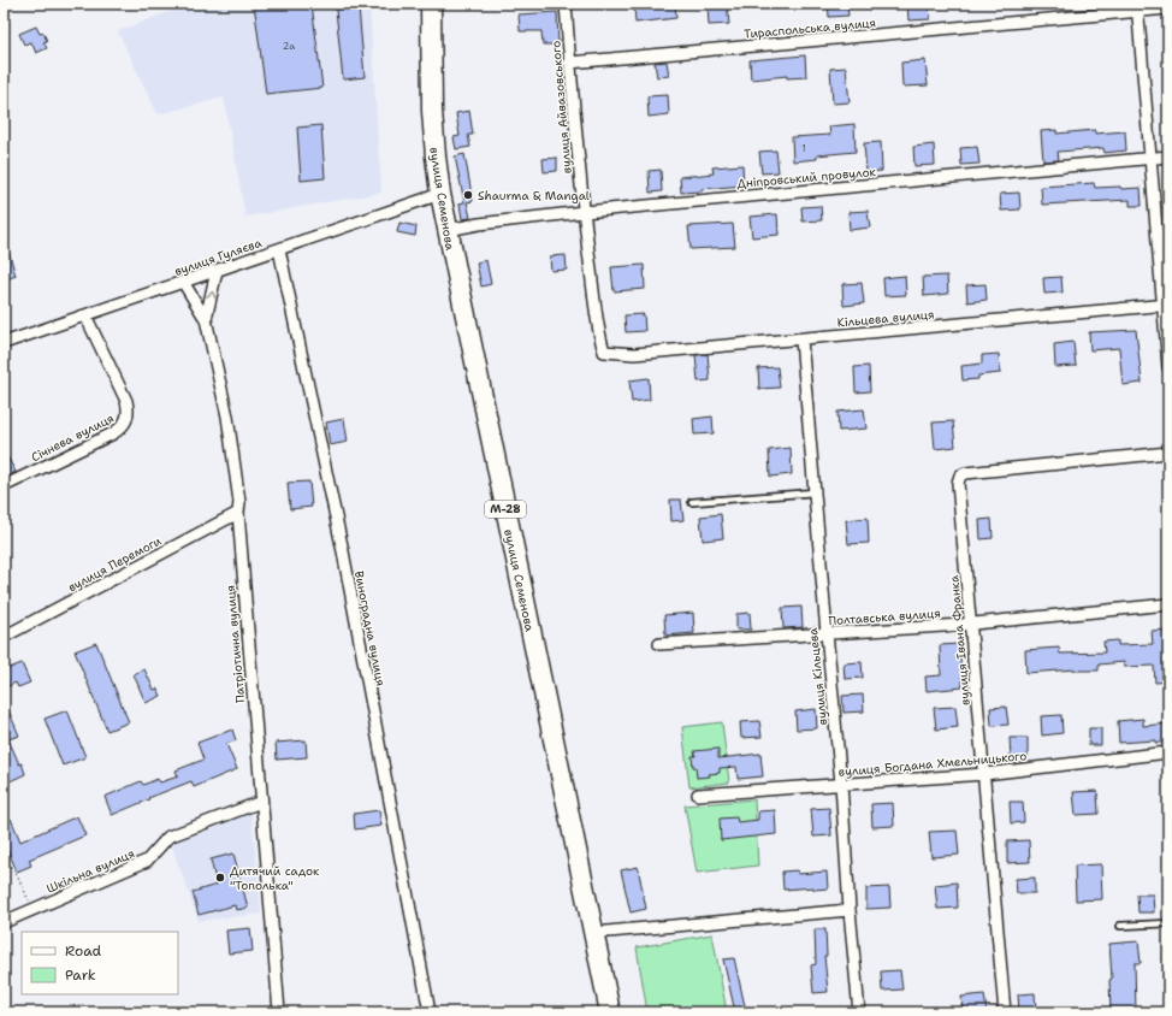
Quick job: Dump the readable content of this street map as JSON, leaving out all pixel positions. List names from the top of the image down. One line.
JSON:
{"streets":{"highway":["вулиця Семенова","М-28"],"street":["Тираспольська вулиця","вулиця Айвазовського","Дніпровський провулок","вулиця Гуляєва","Кільцева вулиця","Січнева вулиця","вулиця Перемоги","Полтавська вулиця","Виноградна вулиця","вулиця Івана Франка","Патріотична вулиця","вулиця Кільцева","вулиця Богдана Хмельницького","Шкільна вулиця"]},"crossings":[["Тираспольська вулиця","вулиця Айвазовського"],["вулиця Айвазовського","Дніпровський провулок"],["вулиця Айвазовського","Кільцева вулиця"],["Дніпровський провулок","вулиця Семенова"],["вулиця Семенова","вулиця Гуляєва"],["вулиця Гуляєва","Січнева вулиця"],["вулиця Гуляєва","Виноградна вулиця"],["вулиця Гуляєва","Патріотична вулиця"],["Кільцева вулиця","вулиця Кільцева"],["вулиця Перемоги","Патріотична вулиця"],["Полтавська вулиця","вулиця Івана Франка"],["Полтавська вулиця","вулиця Кільцева"],["вулиця Івана Франка","вулиця Богдана Хмельницького"],["Патріотична вулиця","Шкільна вулиця"],["вулиця Кільцева","вулиця Богдана Хмельницького"]],"places":["Shaurma & Mangal","Дитячий садок \"Тополька\""],"house_numbers":["2а","1"],"legend":["Road","Park"]}
